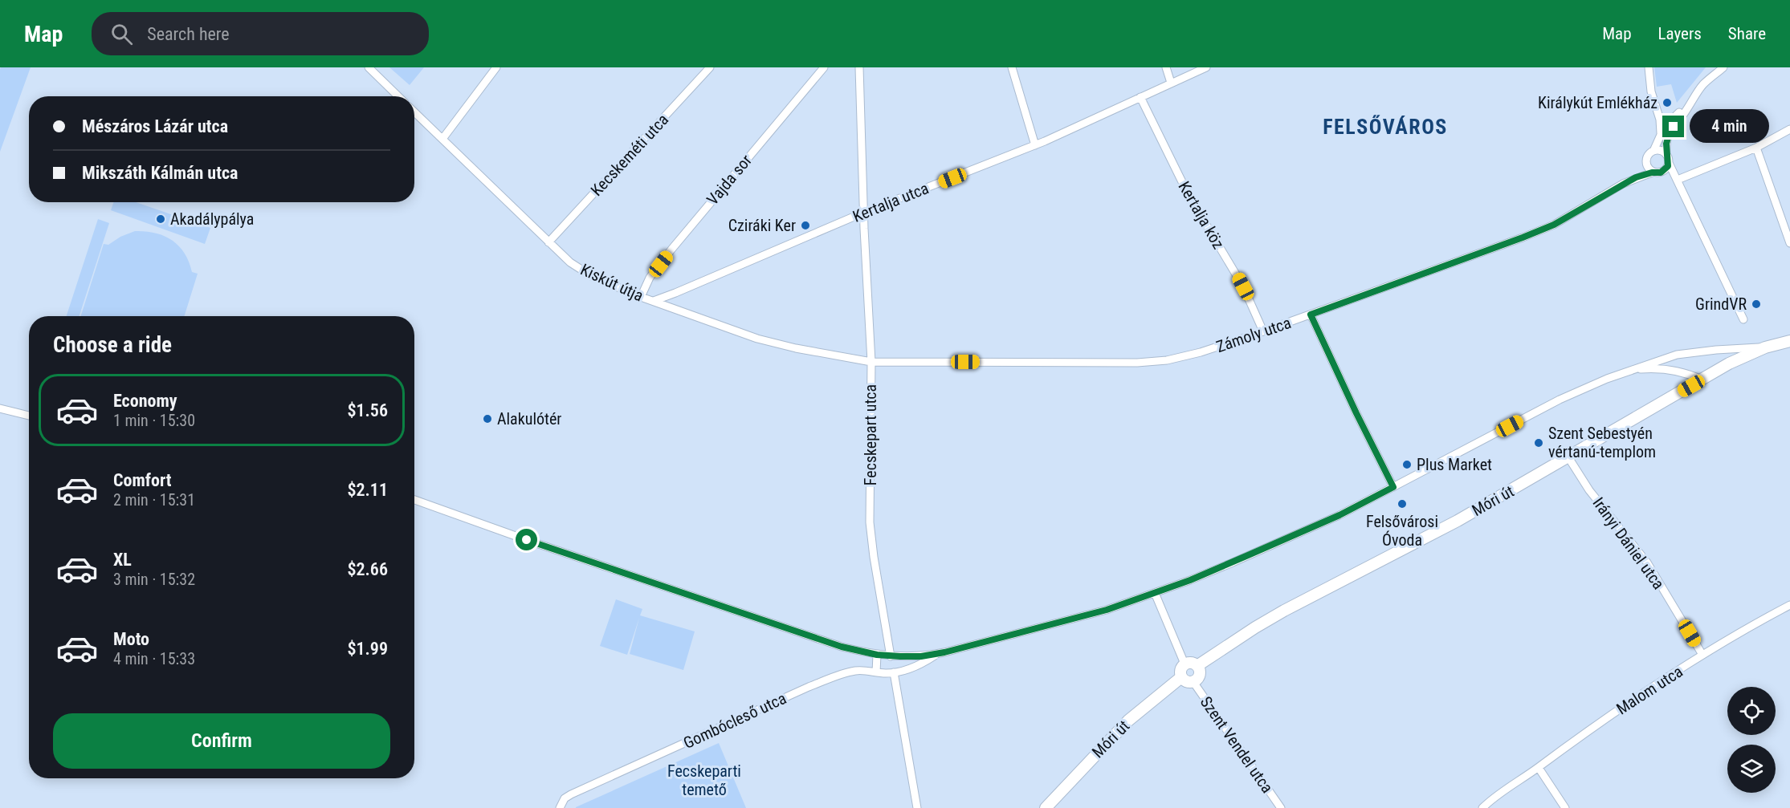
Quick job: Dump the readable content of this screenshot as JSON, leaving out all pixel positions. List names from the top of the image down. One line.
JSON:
{"streets":{"main road":["Móri út"],"street":["Kecskeméti utca","Vajda sor","Kertalja utca","Kertalja köz","Kiskút útja","Zámoly utca","Fecskepart utca","Irányi Dániel utca","Malom utca","Gombócleső utca","Szent Vendel utca"]},"crossings":[["Kecskeméti utca","Kiskút útja"],["Vajda sor","Kiskút útja"],["Kertalja utca","Kertalja köz"],["Kertalja utca","Kiskút útja"],["Kertalja utca","Fecskepart utca"],["Kertalja köz","Zámoly utca"],["Kiskút útja","Zámoly utca"],["Kiskút útja","Fecskepart utca"],["Zámoly utca","Fecskepart utca"],["Móri út","Irányi Dániel utca"],["Móri út","Szent Vendel utca"],["Irányi Dániel utca","Malom utca"]],"districts":["FELSŐVÁROS"],"parks":["Fecskeparti temető"],"places":["Királykút Emlékház","Akadálypálya","Cziráki Ker","GrindVR","Alakulótér","Szent Sebestyén vértanú-templom","Plus Market","Felsővárosi Óvoda"],"page":{"header":"Map","search":"Search here","nav":["Map","Layers","Share"],"banner":["Mészáros Lázár utca","Mikszáth Kálmán utca"],"bubble":"4 min","heading":"Choose a ride","list":[{"name":"Economy","note":"1 min · 15:30","value":"$1.56"},{"name":"Comfort","note":"2 min · 15:31","value":"$2.11"},{"name":"XL","note":"3 min · 15:32","value":"$2.66"},{"name":"Moto","note":"4 min · 15:33","value":"$1.99"}],"buttons":"Confirm"}}
